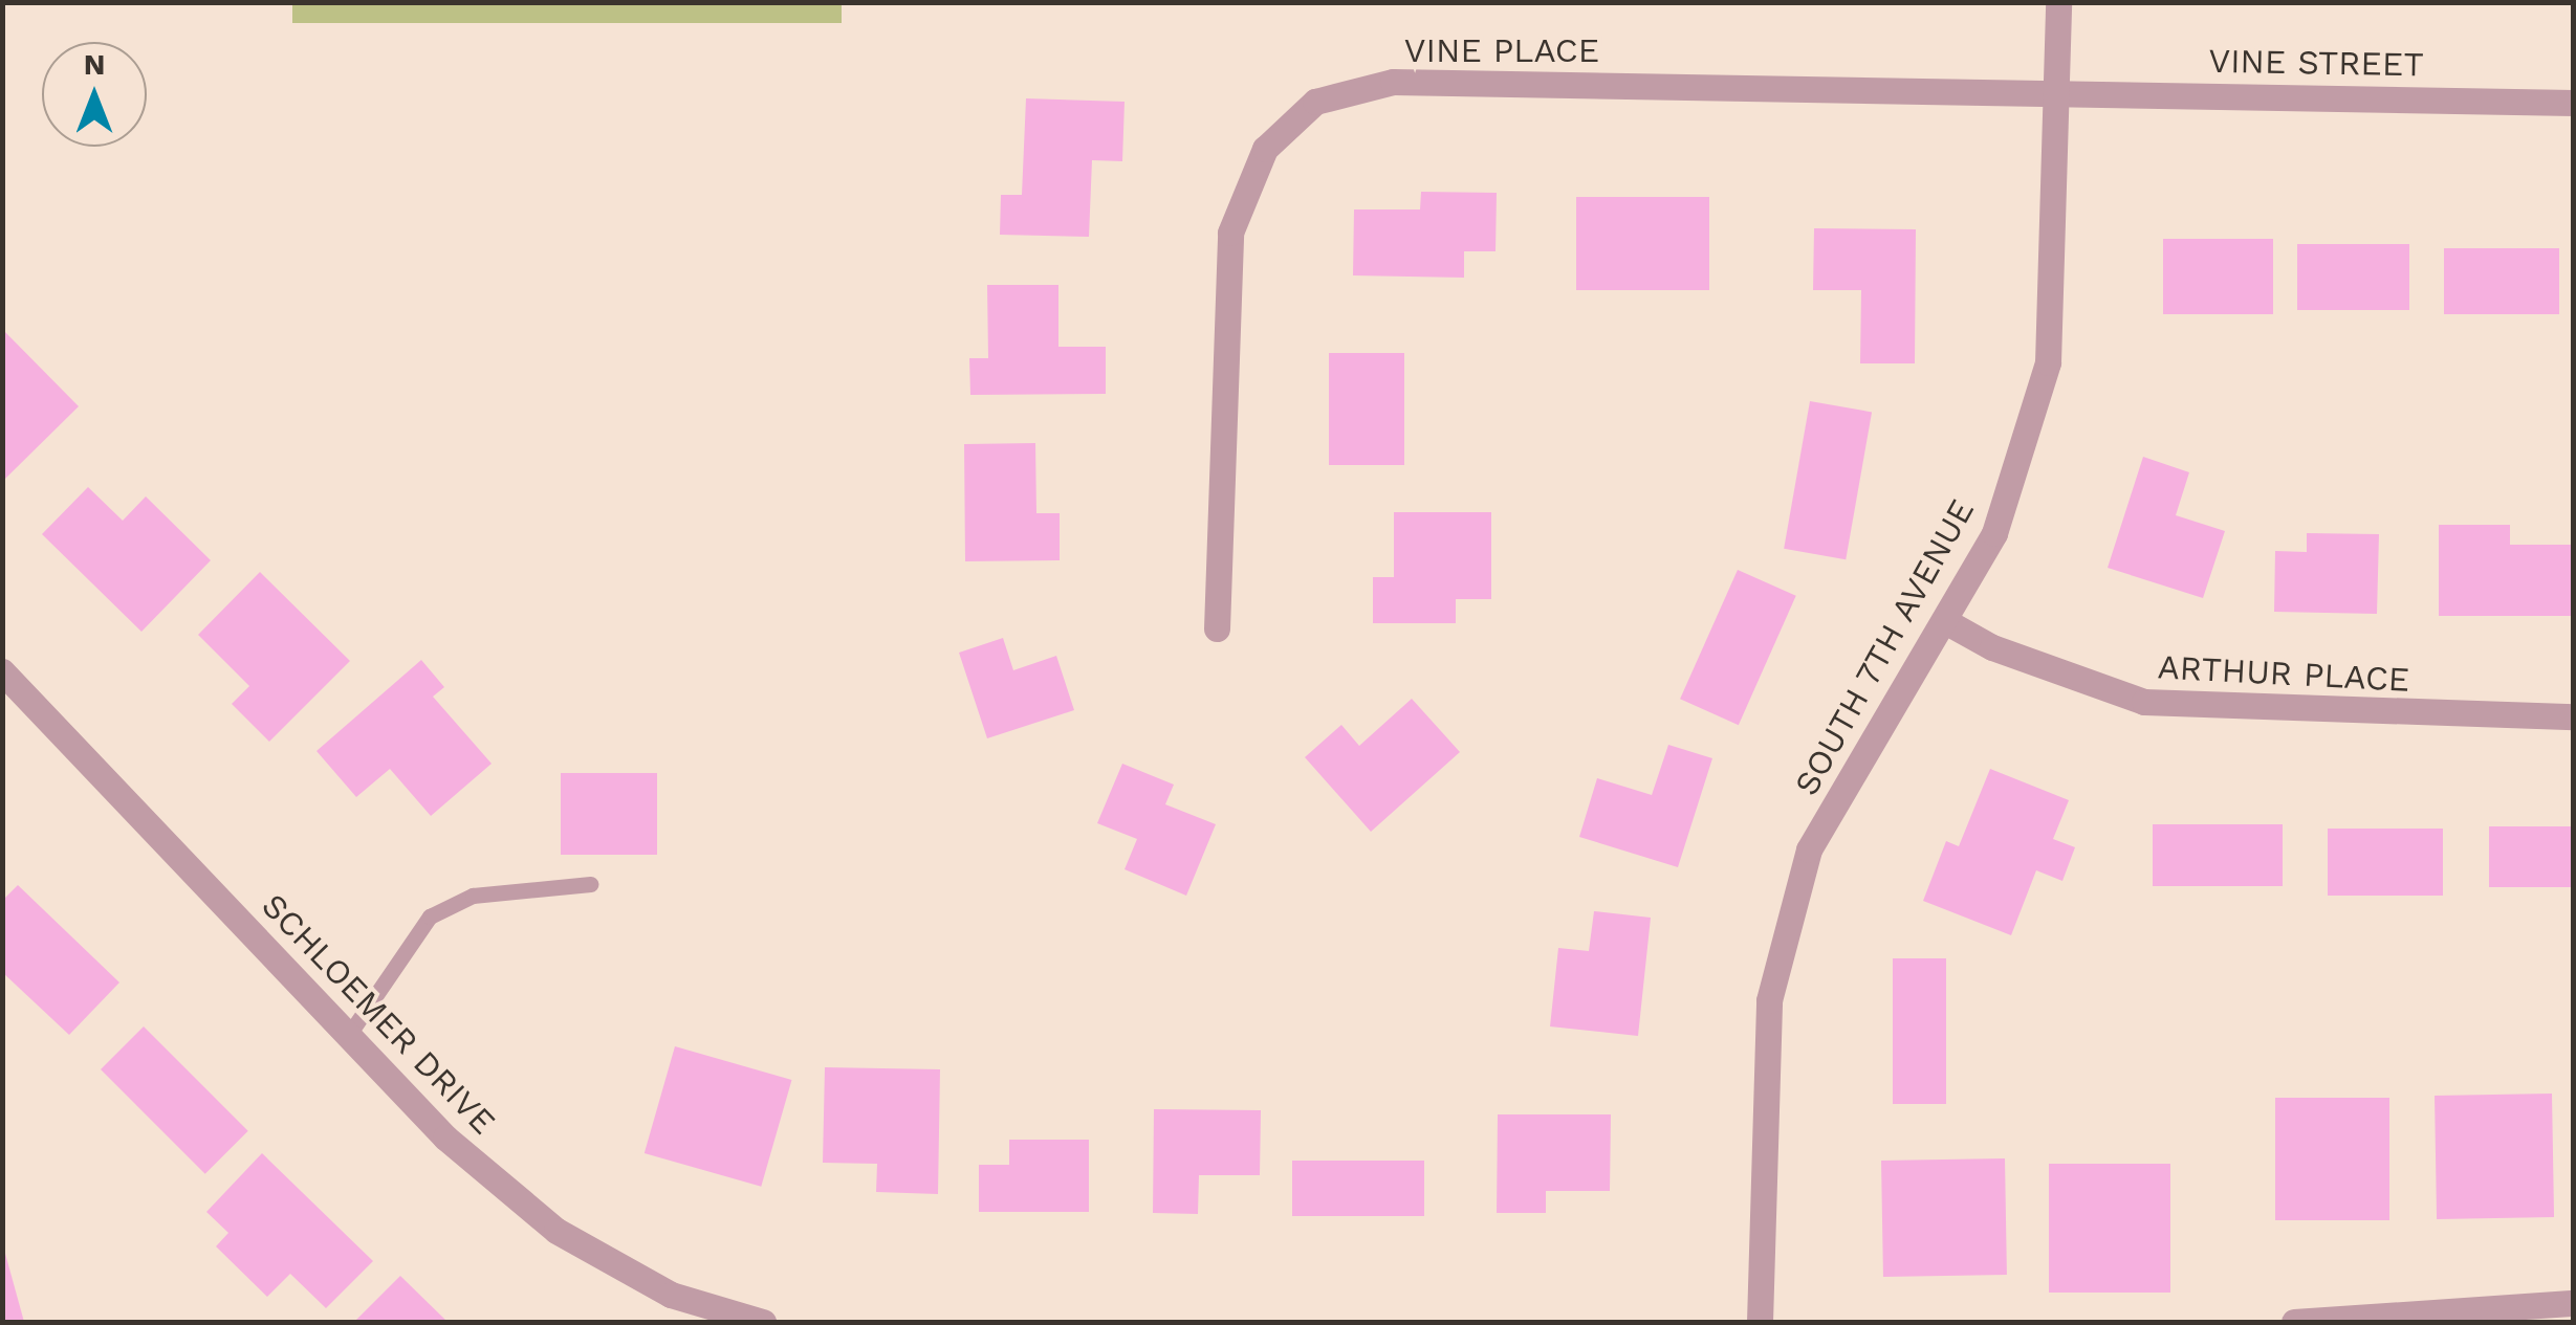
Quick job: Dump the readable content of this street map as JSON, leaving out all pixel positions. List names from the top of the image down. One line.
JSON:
{"streets":{"street":["VINE PLACE","VINE STREET","SOUTH 7TH AVENUE","ARTHUR PLACE","SCHLOEMER DRIVE"]},"crossings":[["VINE PLACE","VINE STREET"],["VINE PLACE","SOUTH 7TH AVENUE"],["VINE STREET","SOUTH 7TH AVENUE"],["SOUTH 7TH AVENUE","ARTHUR PLACE"]],"north":"top"}
